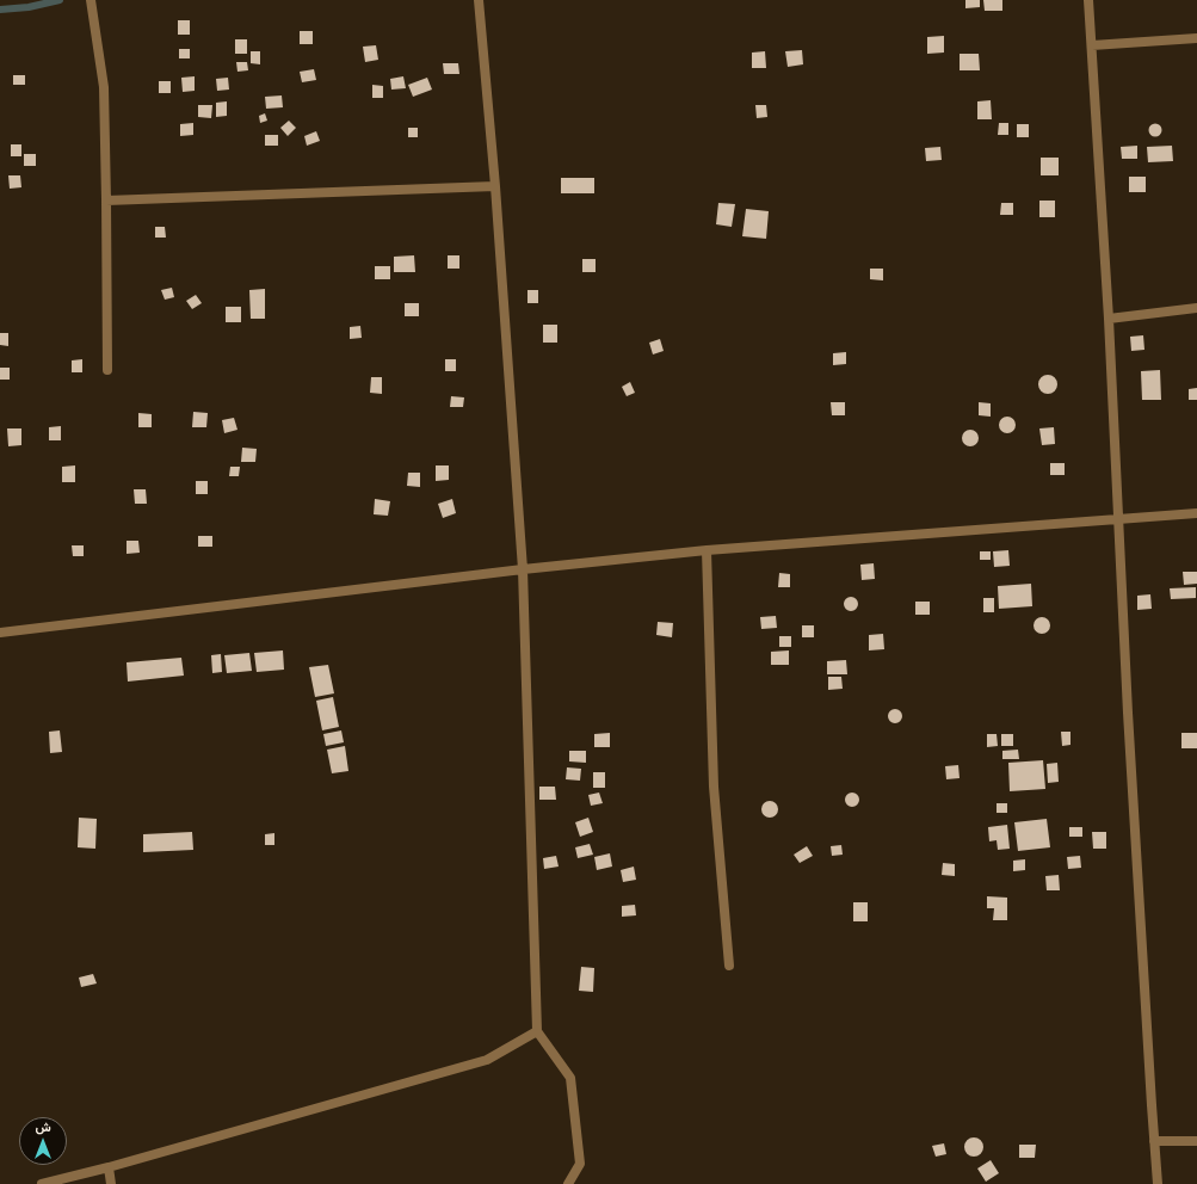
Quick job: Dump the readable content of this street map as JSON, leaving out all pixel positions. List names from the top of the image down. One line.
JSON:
{"north":"top"}
